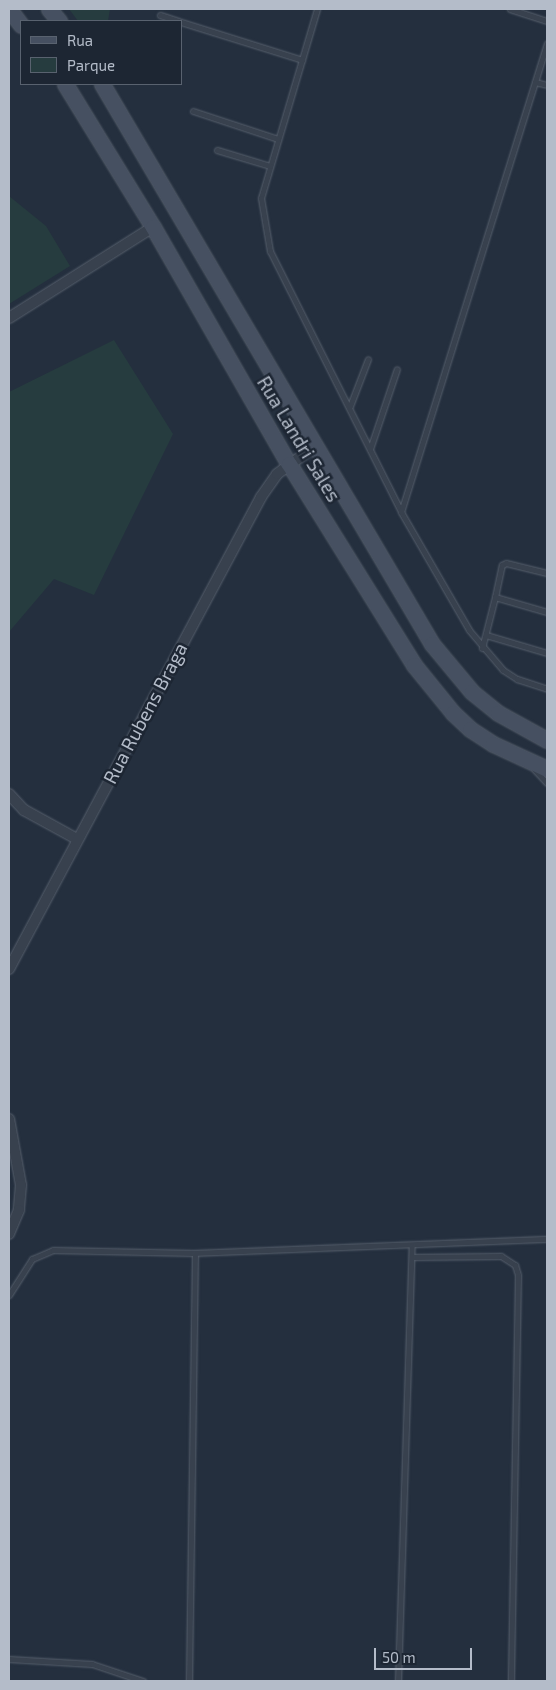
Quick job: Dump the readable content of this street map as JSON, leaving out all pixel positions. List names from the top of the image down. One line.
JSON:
{"streets":{"street":["Rua Landri Sales","Rua Rubens Braga"]},"crossings":[["Rua Landri Sales","Rua Rubens Braga"]],"legend":["Rua","Parque"],"scale_bar":"50 m"}
